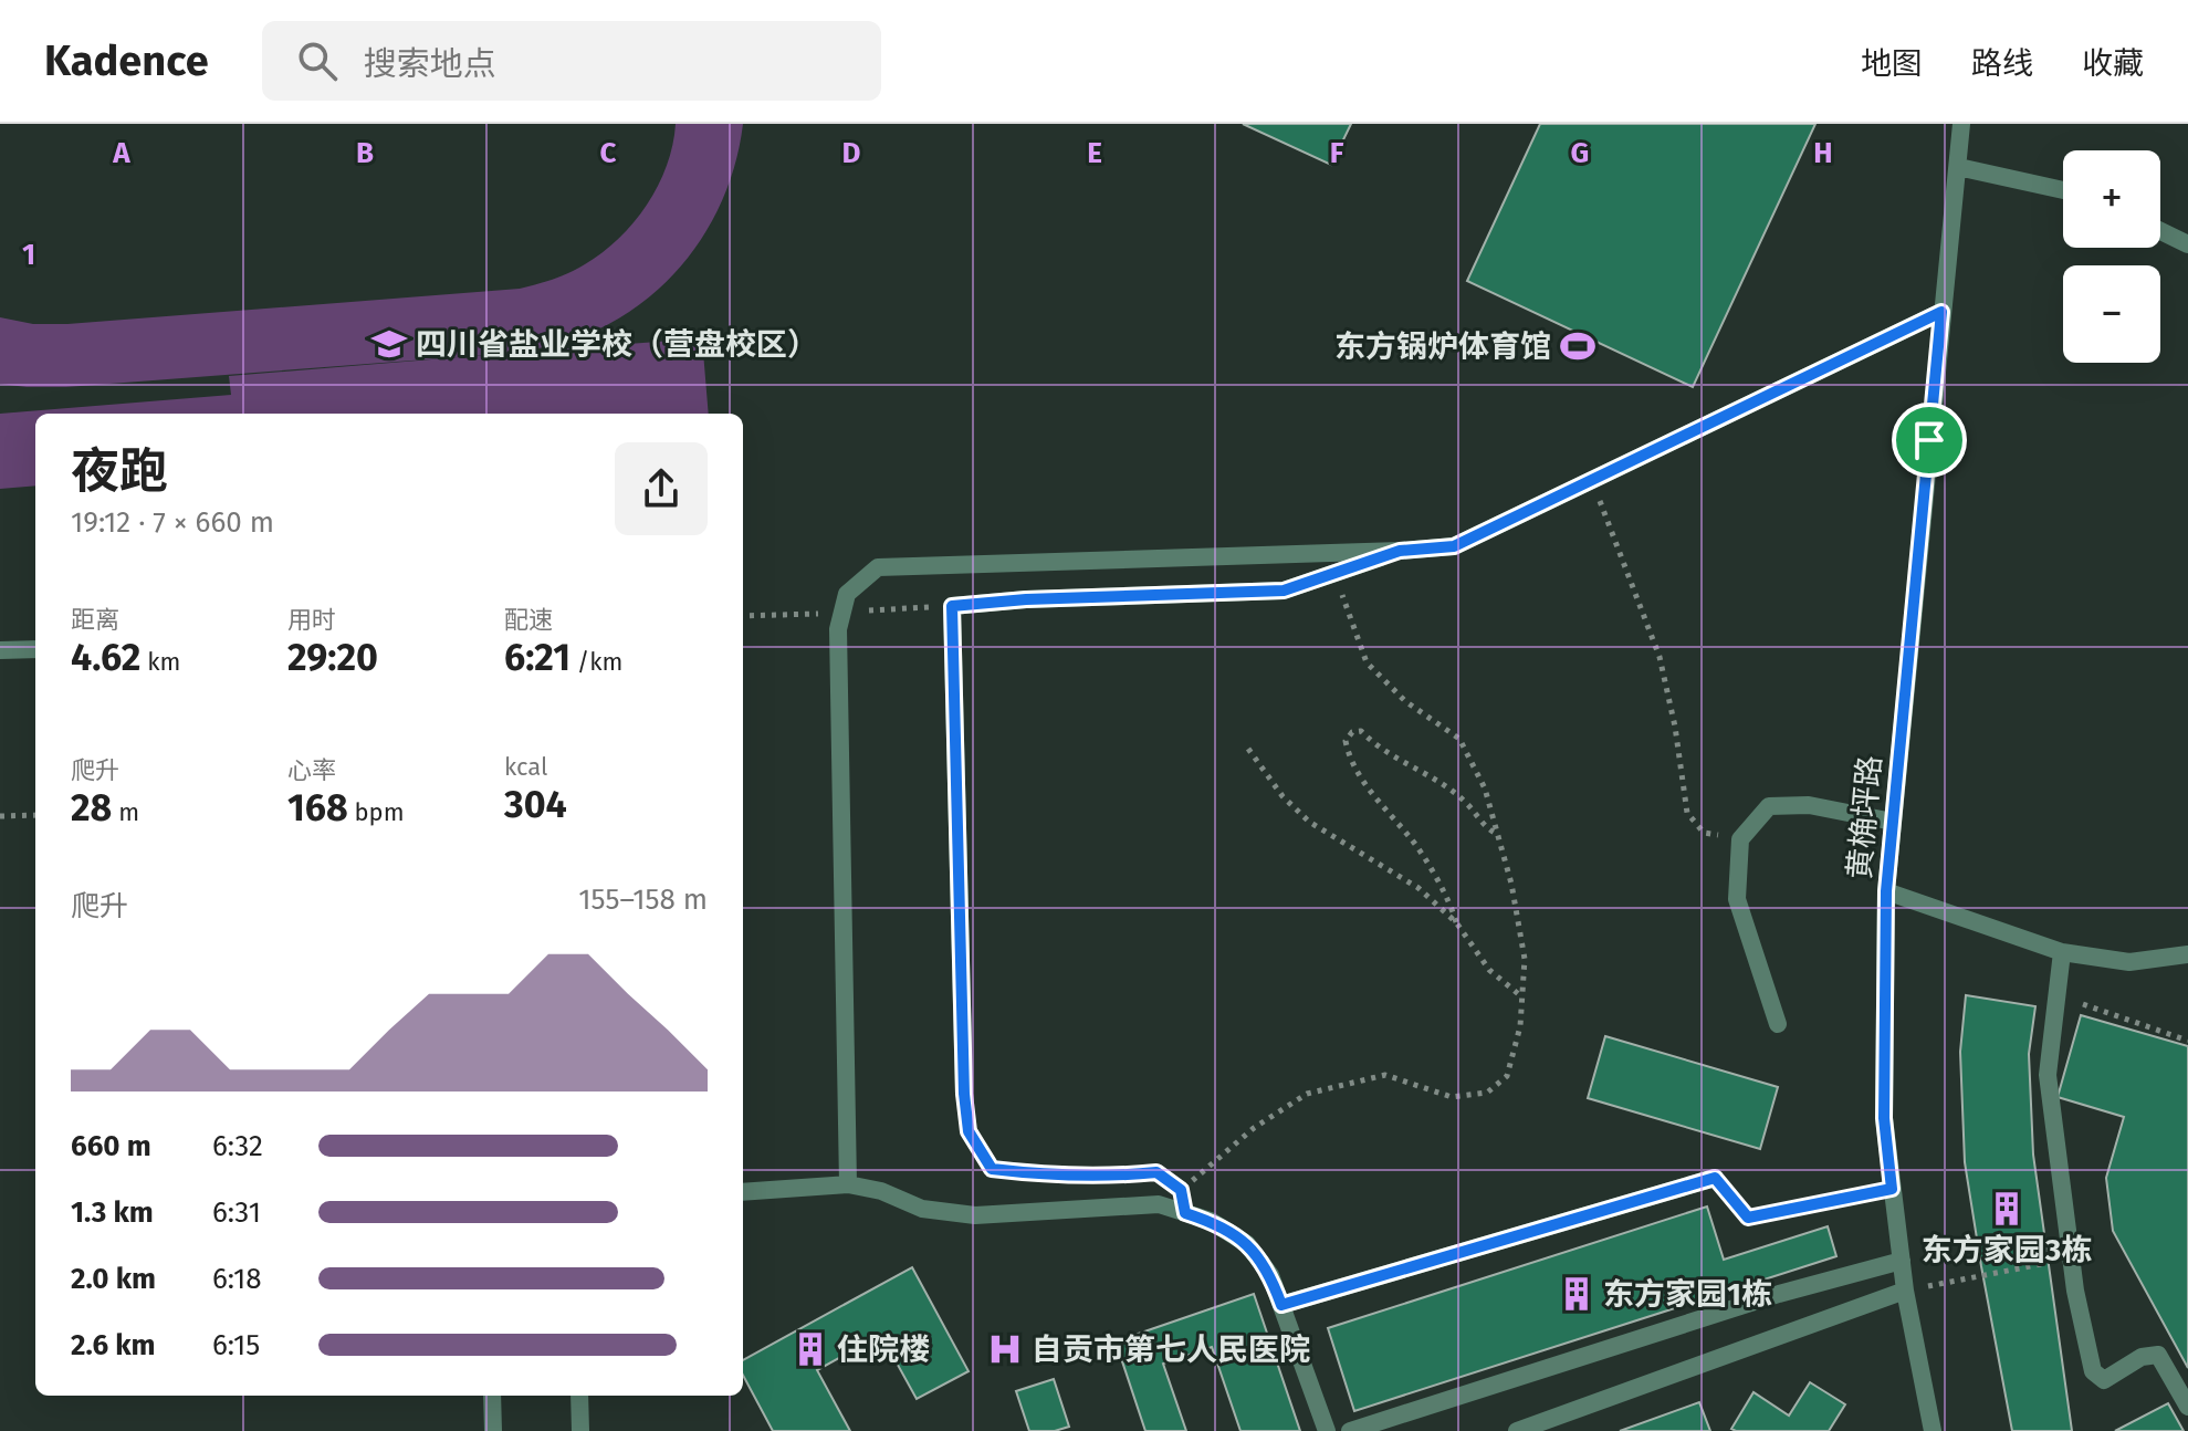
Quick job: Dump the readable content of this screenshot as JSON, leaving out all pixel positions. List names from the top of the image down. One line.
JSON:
{"streets":{"street":["黄桷坪路"]},"places":{"school or university":["四川省盐业学校（营盘校区）"],"sports":["东方锅炉体育馆"],"building":["东方家园3栋","东方家园1栋","住院楼"],"hospital":["自贡市第七人民医院"]},"page":{"header":"Kadence","search":"搜索地点","nav":["地图","路线","收藏"],"map_buttons":["+","−"],"heading":["夜跑","19:12 · 7 × 660 m"],"stats":[["距离","4.62 km"],["用时","29:20"],["配速","6:21 /km"],["爬升","28 m"],["心率","168 bpm"],["kcal","304"]],"chart":["爬升","155–158 m"],"list":[{"name":"660 m","note":"6:32"},{"name":"1.3 km","note":"6:31"},{"name":"2.0 km","note":"6:18"},{"name":"2.6 km","note":"6:15"}]},"grid":{"columns":["A","B","C","D","E","F","G","H"],"rows":["1"]}}
